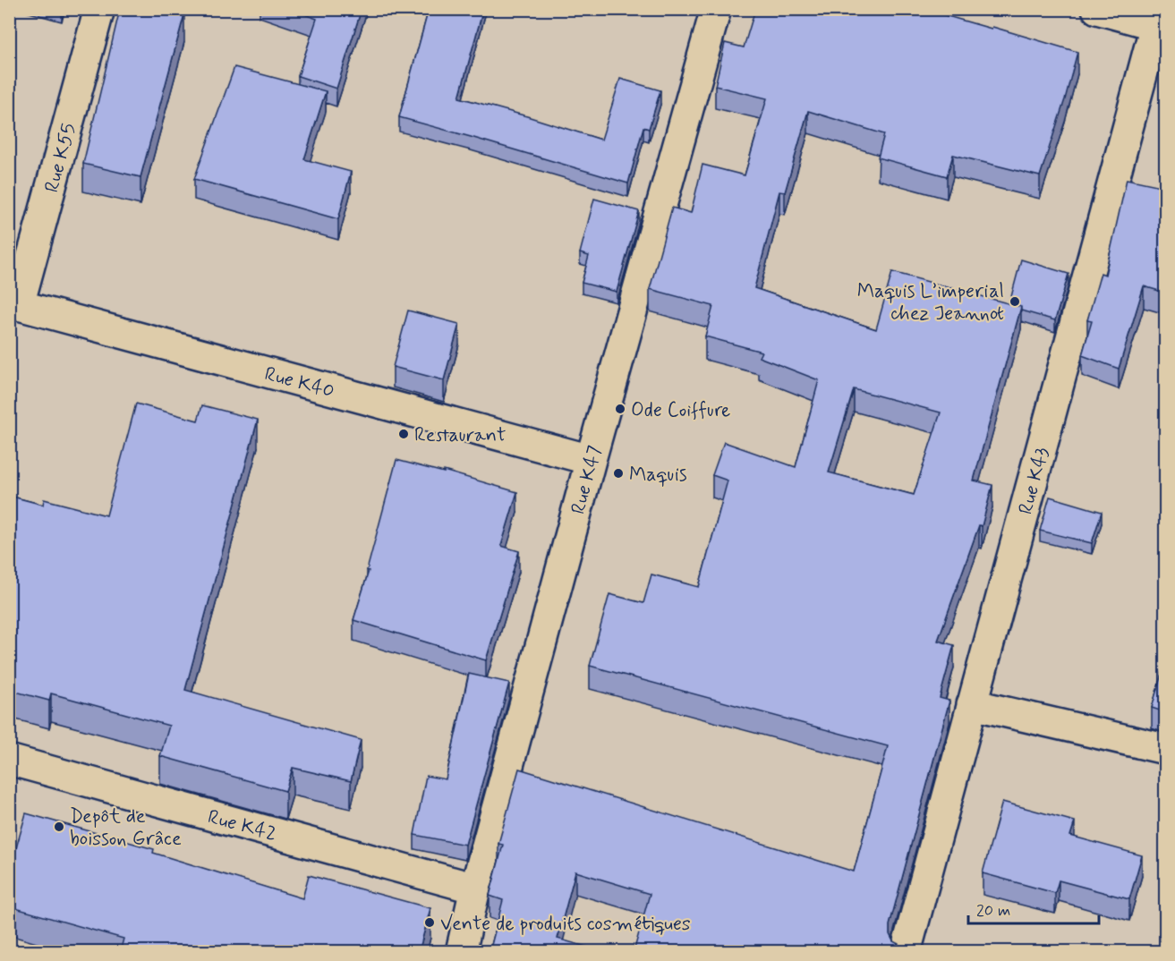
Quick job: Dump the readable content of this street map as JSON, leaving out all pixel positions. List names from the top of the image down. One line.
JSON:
{"streets":{"street":["Rue K55","Rue K40","Rue K47","Rue K43","Rue K42"]},"crossings":[["Rue K55","Rue K40"],["Rue K40","Rue K47"],["Rue K47","Rue K42"]],"places":["Maquis L’imperial chez Jeannot","Ode Coiffure","Restaurant","Maquis","Depôt de boisson Grâce","Vente de produits cosmétiques"],"scale_bar":"20 m"}
